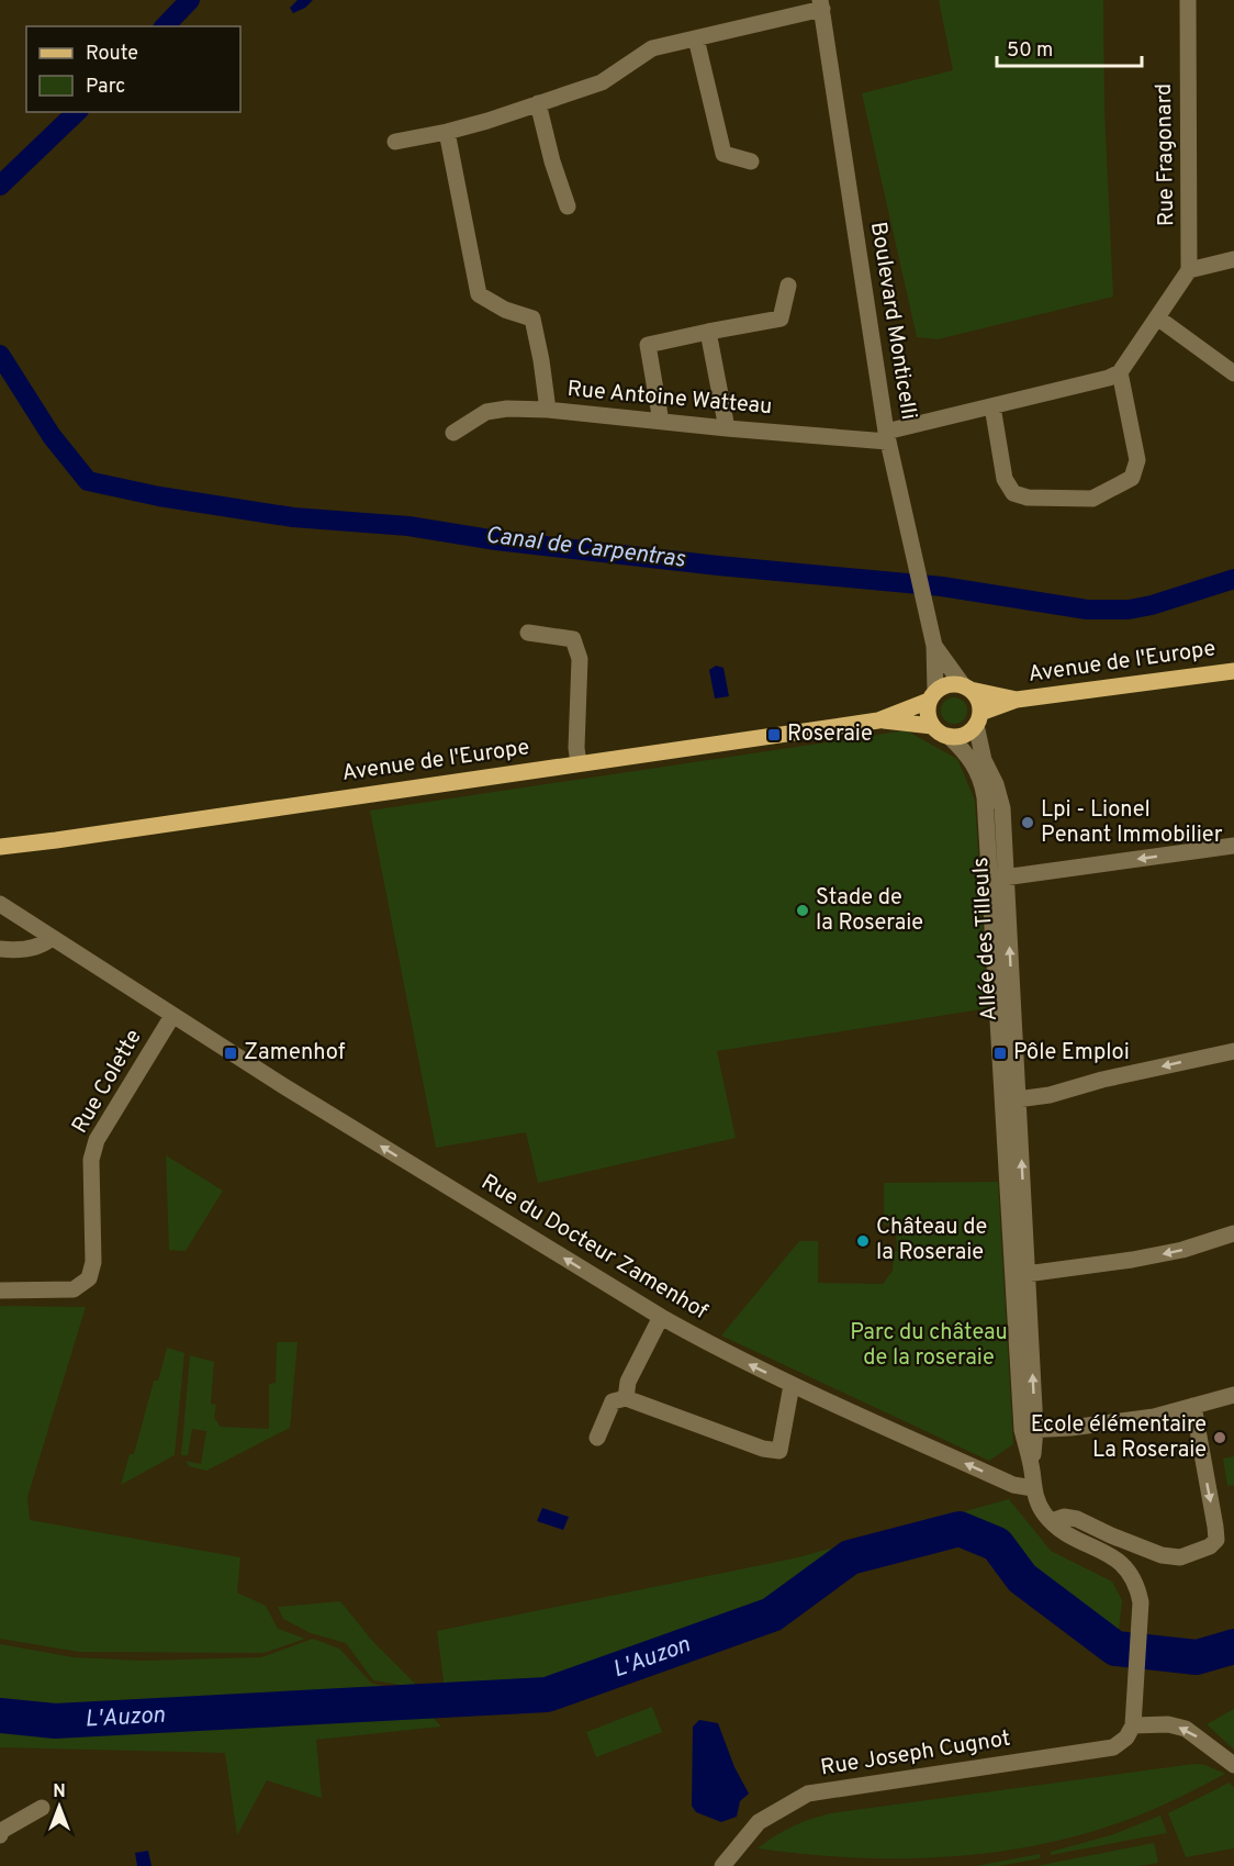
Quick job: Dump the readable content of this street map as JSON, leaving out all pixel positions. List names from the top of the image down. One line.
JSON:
{"streets":{"main road":["Avenue de l'Europe"],"street":["Rue Fragonard","Boulevard Monticelli","Rue Antoine Watteau","Allée des Tilleuls","Rue Colette","Rue du Docteur Zamenhof","Rue Joseph Cugnot"]},"crossings":[["Boulevard Monticelli","Rue Antoine Watteau"],["Boulevard Monticelli","Avenue de l'Europe"],["Boulevard Monticelli","Allée des Tilleuls"],["Avenue de l'Europe","Allée des Tilleuls"],["Allée des Tilleuls","Rue du Docteur Zamenhof"],["Rue Colette","Rue du Docteur Zamenhof"]],"one_way":["Rue du Docteur Zamenhof"],"water":["Canal de Carpentras","L'Auzon"],"parks":["Parc du château de la roseraie"],"places":{"transit":["Roseraie","Zamenhof","Pôle Emploi"],"other":["Lpi - Lionel Penant Immobilier","Stade de la Roseraie","Château de la Roseraie","Ecole élémentaire La Roseraie"]},"legend":["Route","Parc"],"scale_bar":"50 m","north":"top"}
